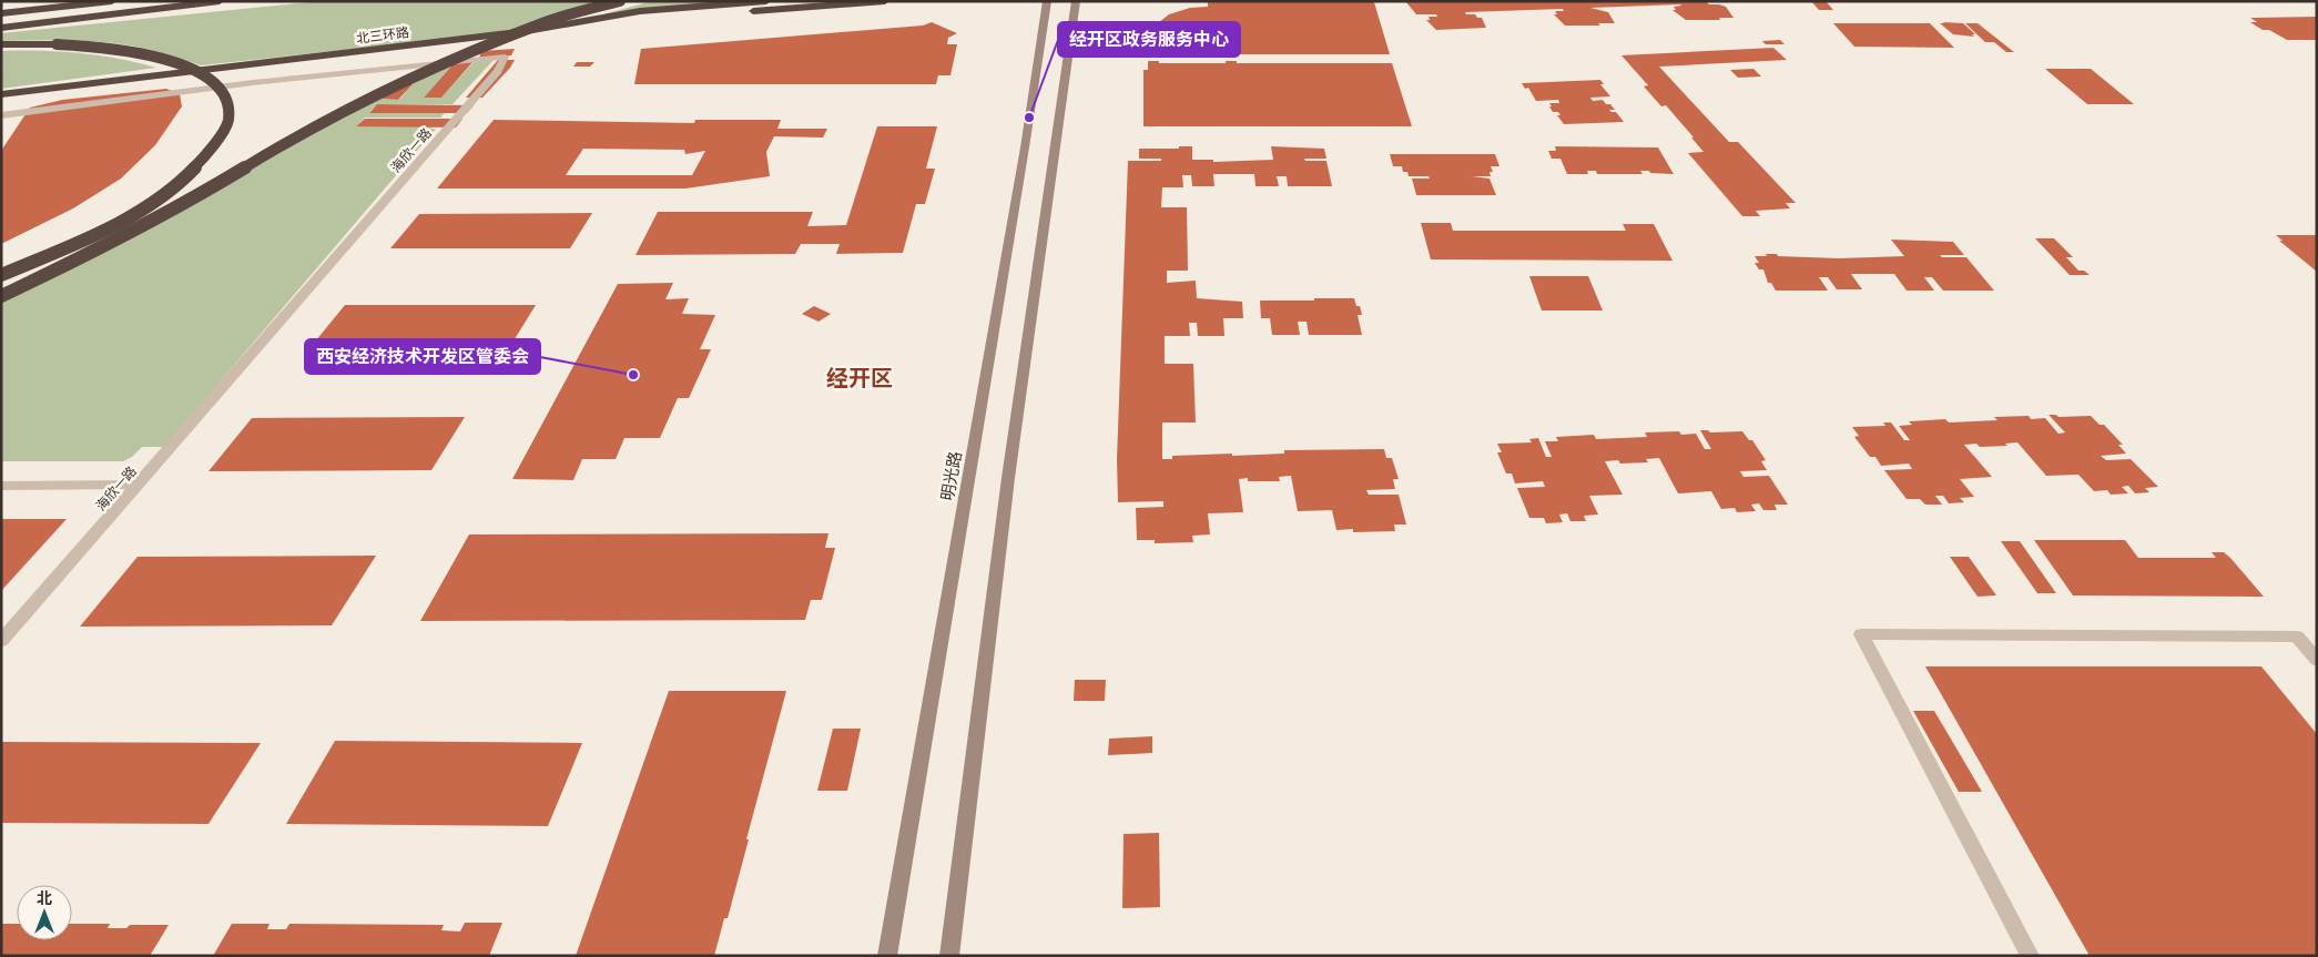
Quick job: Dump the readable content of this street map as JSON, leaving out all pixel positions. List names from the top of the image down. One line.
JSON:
{"streets":{"highway":["北三环路"],"main road":["明光路"],"street":["海欣一路"]},"districts":["经开区"],"places":["经开区政务服务中心","西安经济技术开发区管委会"],"north":"top"}
